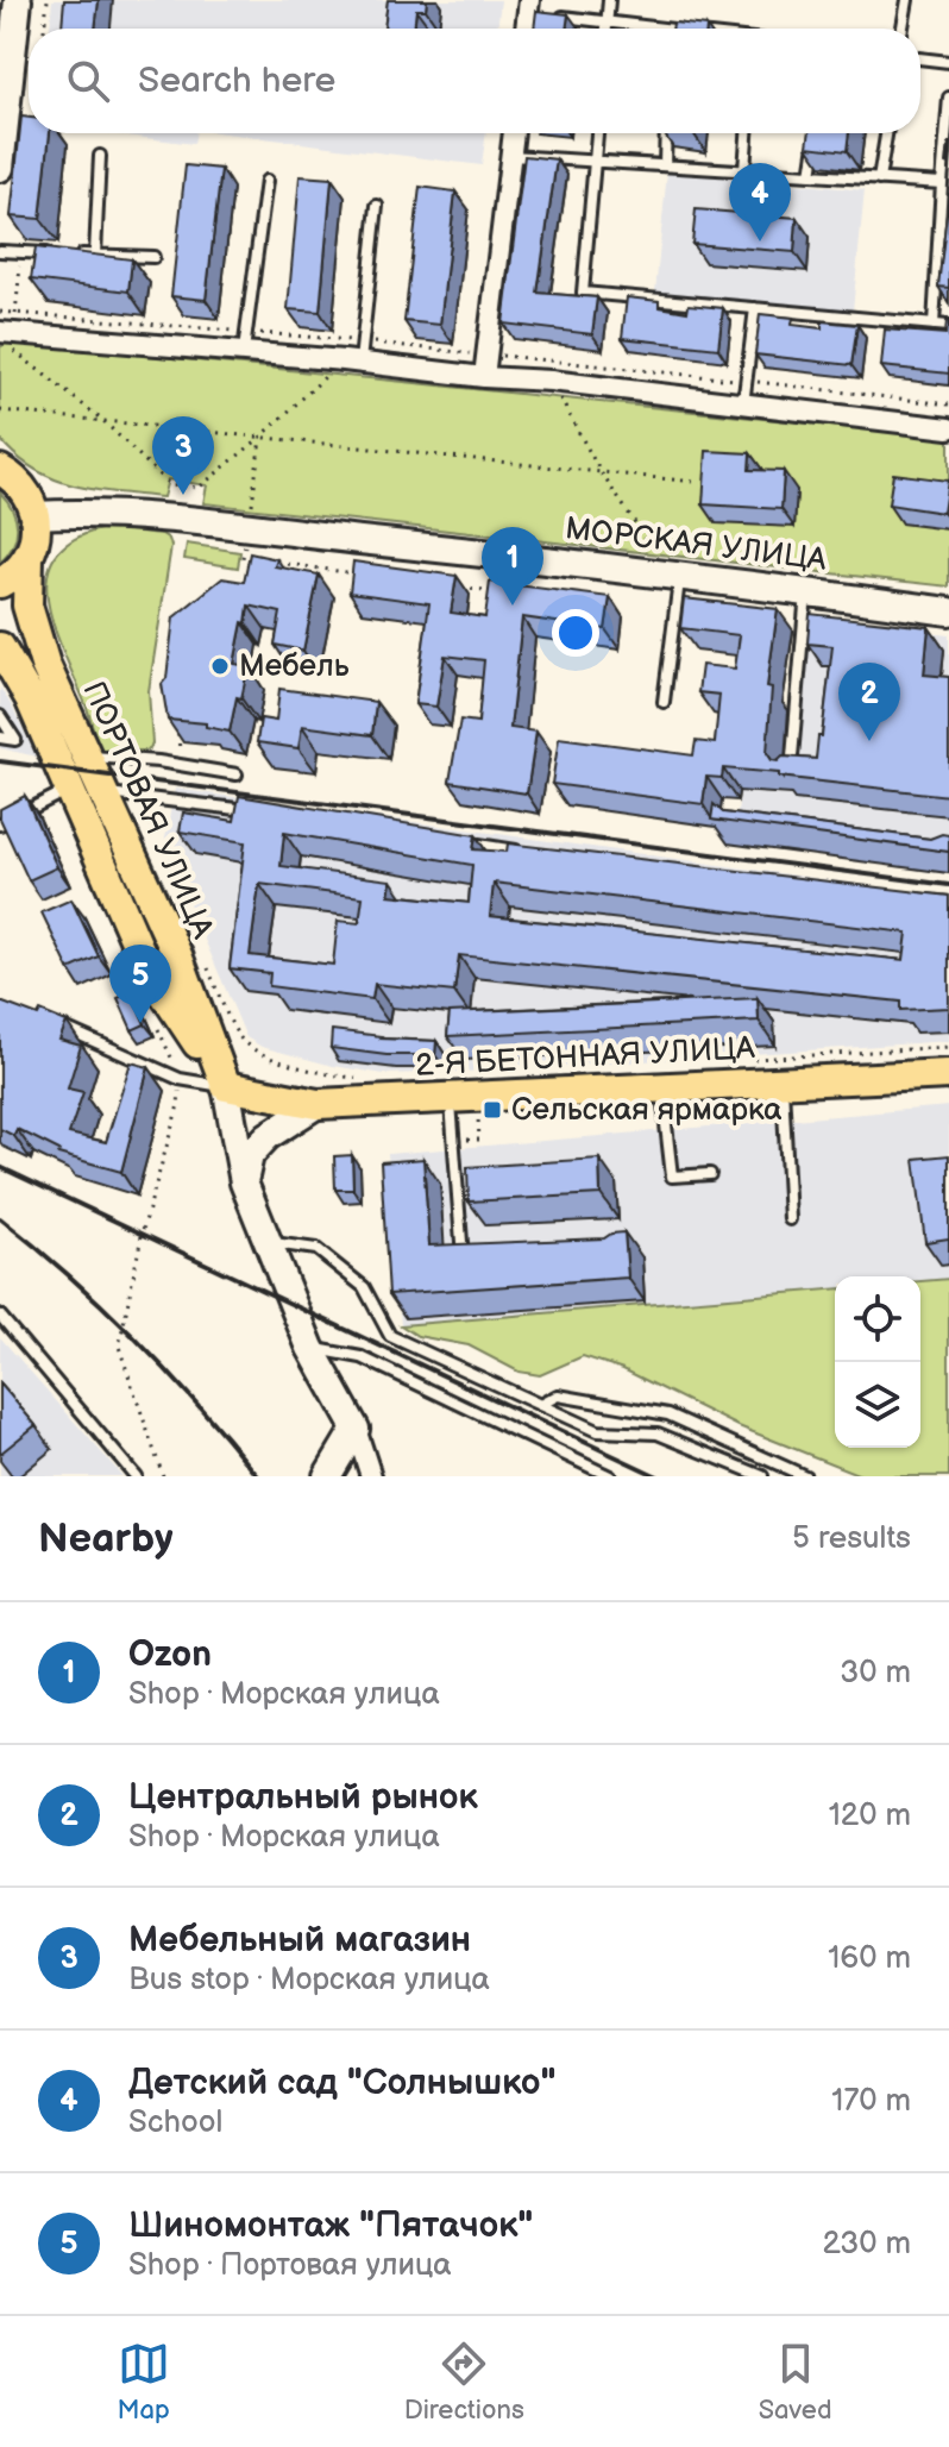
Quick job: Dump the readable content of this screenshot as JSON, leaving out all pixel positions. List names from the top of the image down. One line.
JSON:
{"streets":{"main road":["ПОРТОВАЯ УЛИЦА","2-Я БЕТОННАЯ УЛИЦА"],"street":["МОРСКАЯ УЛИЦА"]},"crossings":[["МОРСКАЯ УЛИЦА","ПОРТОВАЯ УЛИЦА"],["ПОРТОВАЯ УЛИЦА","2-Я БЕТОННАЯ УЛИЦА"]],"places":{"other":["Мебель"],"transit":["Сельская ярмарка"]},"page":{"search":"Search here","pins":["4","3","1","2","5"],"heading":["Nearby","5 results"],"list":[{"mark":"1","name":"Ozon","note":"Shop · Морская улица","value":"30 m"},{"mark":"2","name":"Центральный рынок","note":"Shop · Морская улица","value":"120 m"},{"mark":"3","name":"Мебельный магазин","note":"Bus stop · Морская улица","value":"160 m"},{"mark":"4","name":"Детский сад \"Солнышко\"","note":"School","value":"170 m"},{"mark":"5","name":"Шиномонтаж \"Пятачок\"","note":"Shop · Портовая улица","value":"230 m"}],"nav":["Map","Directions","Saved"]}}
